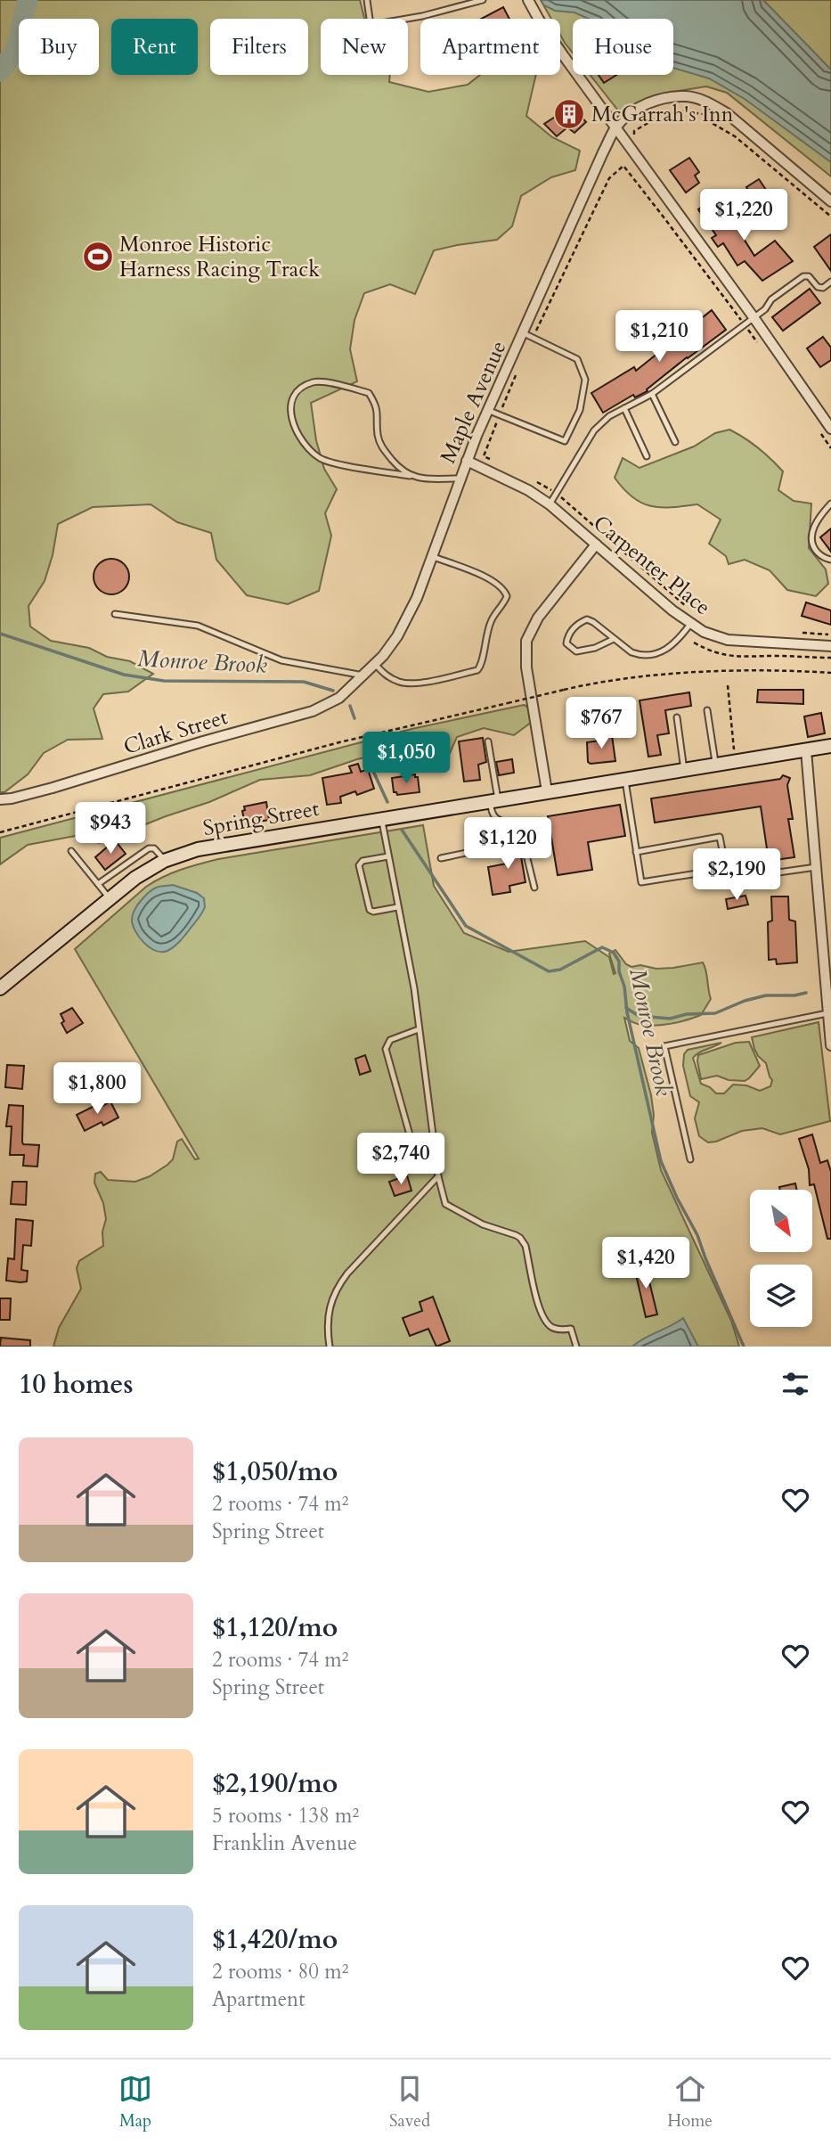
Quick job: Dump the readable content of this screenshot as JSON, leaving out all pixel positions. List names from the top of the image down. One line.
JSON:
{"streets":{"street":["Maple Avenue","Carpenter Place","Clark Street","Spring Street"]},"crossings":[["Maple Avenue","Carpenter Place"],["Maple Avenue","Clark Street"]],"water":["Monroe Brook"],"places":{"building":["McGarrah's Inn"],"sports":["Monroe Historic Harness Racing Track"]},"north":"bottom right","page":{"chip":["Buy","Rent","Filters","New","Apartment","House"],"price":["$1,220","$1,210","$767","$1,050","$943","$1,120","$2,190","$1,800","$2,740","$1,420"],"heading":"10 homes","list":[{"name":"$1,050/mo","note":"2 rooms · 74 m² · Spring Street"},{"name":"$1,120/mo","note":"2 rooms · 74 m² · Spring Street"},{"name":"$2,190/mo","note":"5 rooms · 138 m² · Franklin Avenue"},{"name":"$1,420/mo","note":"2 rooms · 80 m² · Apartment"}],"tabs":["Map","Saved","Home"]}}
